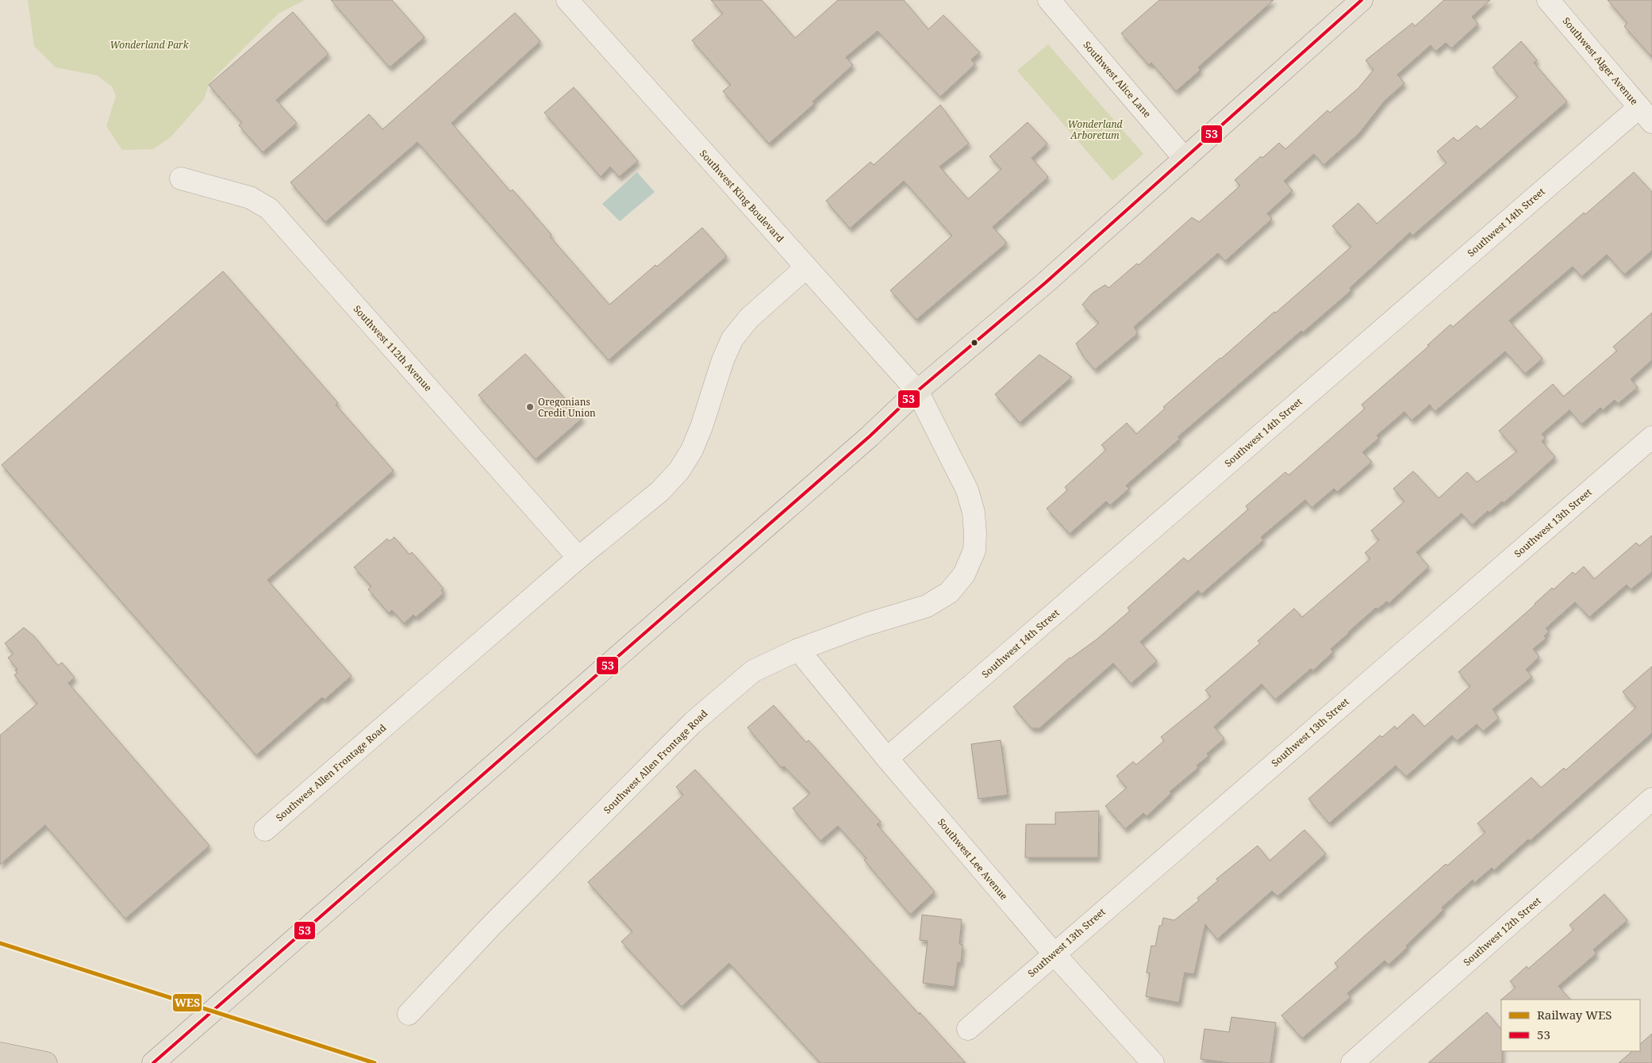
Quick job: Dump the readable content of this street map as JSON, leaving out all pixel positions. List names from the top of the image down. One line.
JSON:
{"streets":{"street":["Southwest Alger Avenue","Southwest Alice Lane","Southwest King Boulevard","Southwest 14th Street","Southwest 112th Avenue","Southwest 13th Street","Southwest Allen Frontage Road","Southwest Lee Avenue","Southwest 12th Street"]},"crossings":[["Southwest Alger Avenue","Southwest 14th Street"],["Southwest King Boulevard","Southwest Allen Frontage Road"],["Southwest 14th Street","Southwest Lee Avenue"],["Southwest 112th Avenue","Southwest Allen Frontage Road"],["Southwest 13th Street","Southwest Lee Avenue"],["Southwest Allen Frontage Road","Southwest Lee Avenue"]],"parks":["Wonderland Park","Wonderland Arboretum"],"places":["Oregonians Credit Union"],"lines":["transit line 53","rail line WES"],"legend":["Railway WES","53"]}
